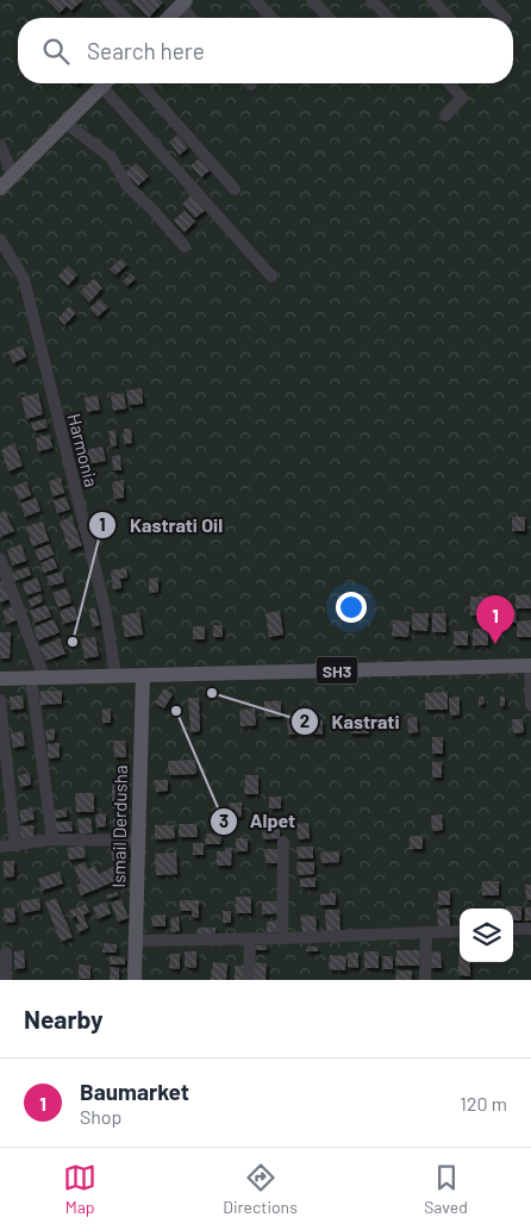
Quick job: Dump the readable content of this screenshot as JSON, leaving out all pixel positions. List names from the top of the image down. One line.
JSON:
{"streets":{"main road":["SH3","Ismail Derdusha"],"street":["Harmonia"]},"crossings":[["Harmonia","SH3"],["SH3","Ismail Derdusha"]],"places":["Kastrati Oil","Kastrati","Alpet"],"page":{"search":"Search here","pins":"1","heading":"Nearby","list":[{"mark":"1","name":"Baumarket","note":"Shop","value":"120 m"}],"nav":["Map","Directions","Saved"]}}
